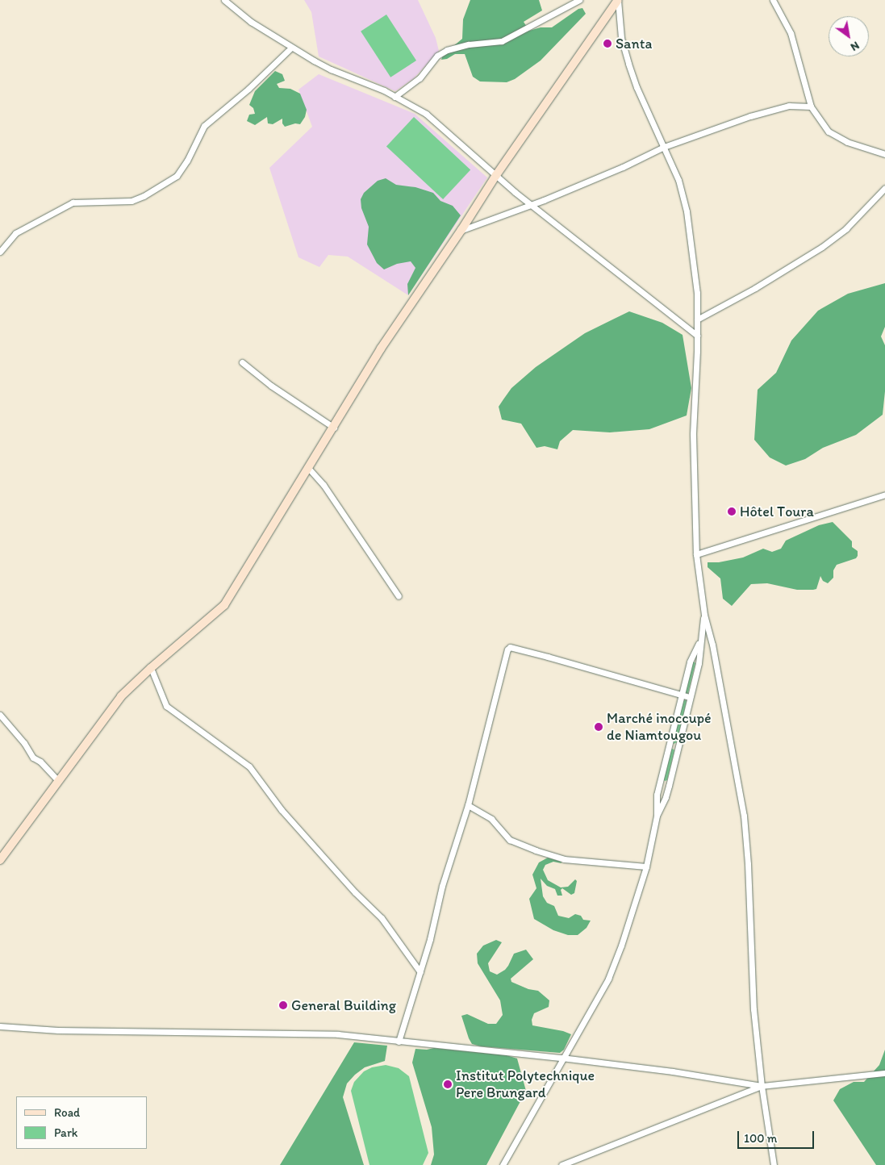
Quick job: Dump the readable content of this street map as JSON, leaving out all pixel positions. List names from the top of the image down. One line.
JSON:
{"places":["Santa","Hôtel Toura","Marché inoccupé de Niamtougou","General Building","Institut Polytechnique Pere Brungard"],"legend":["Road","Park"],"scale_bar":"100 m","north":"bottom right"}
